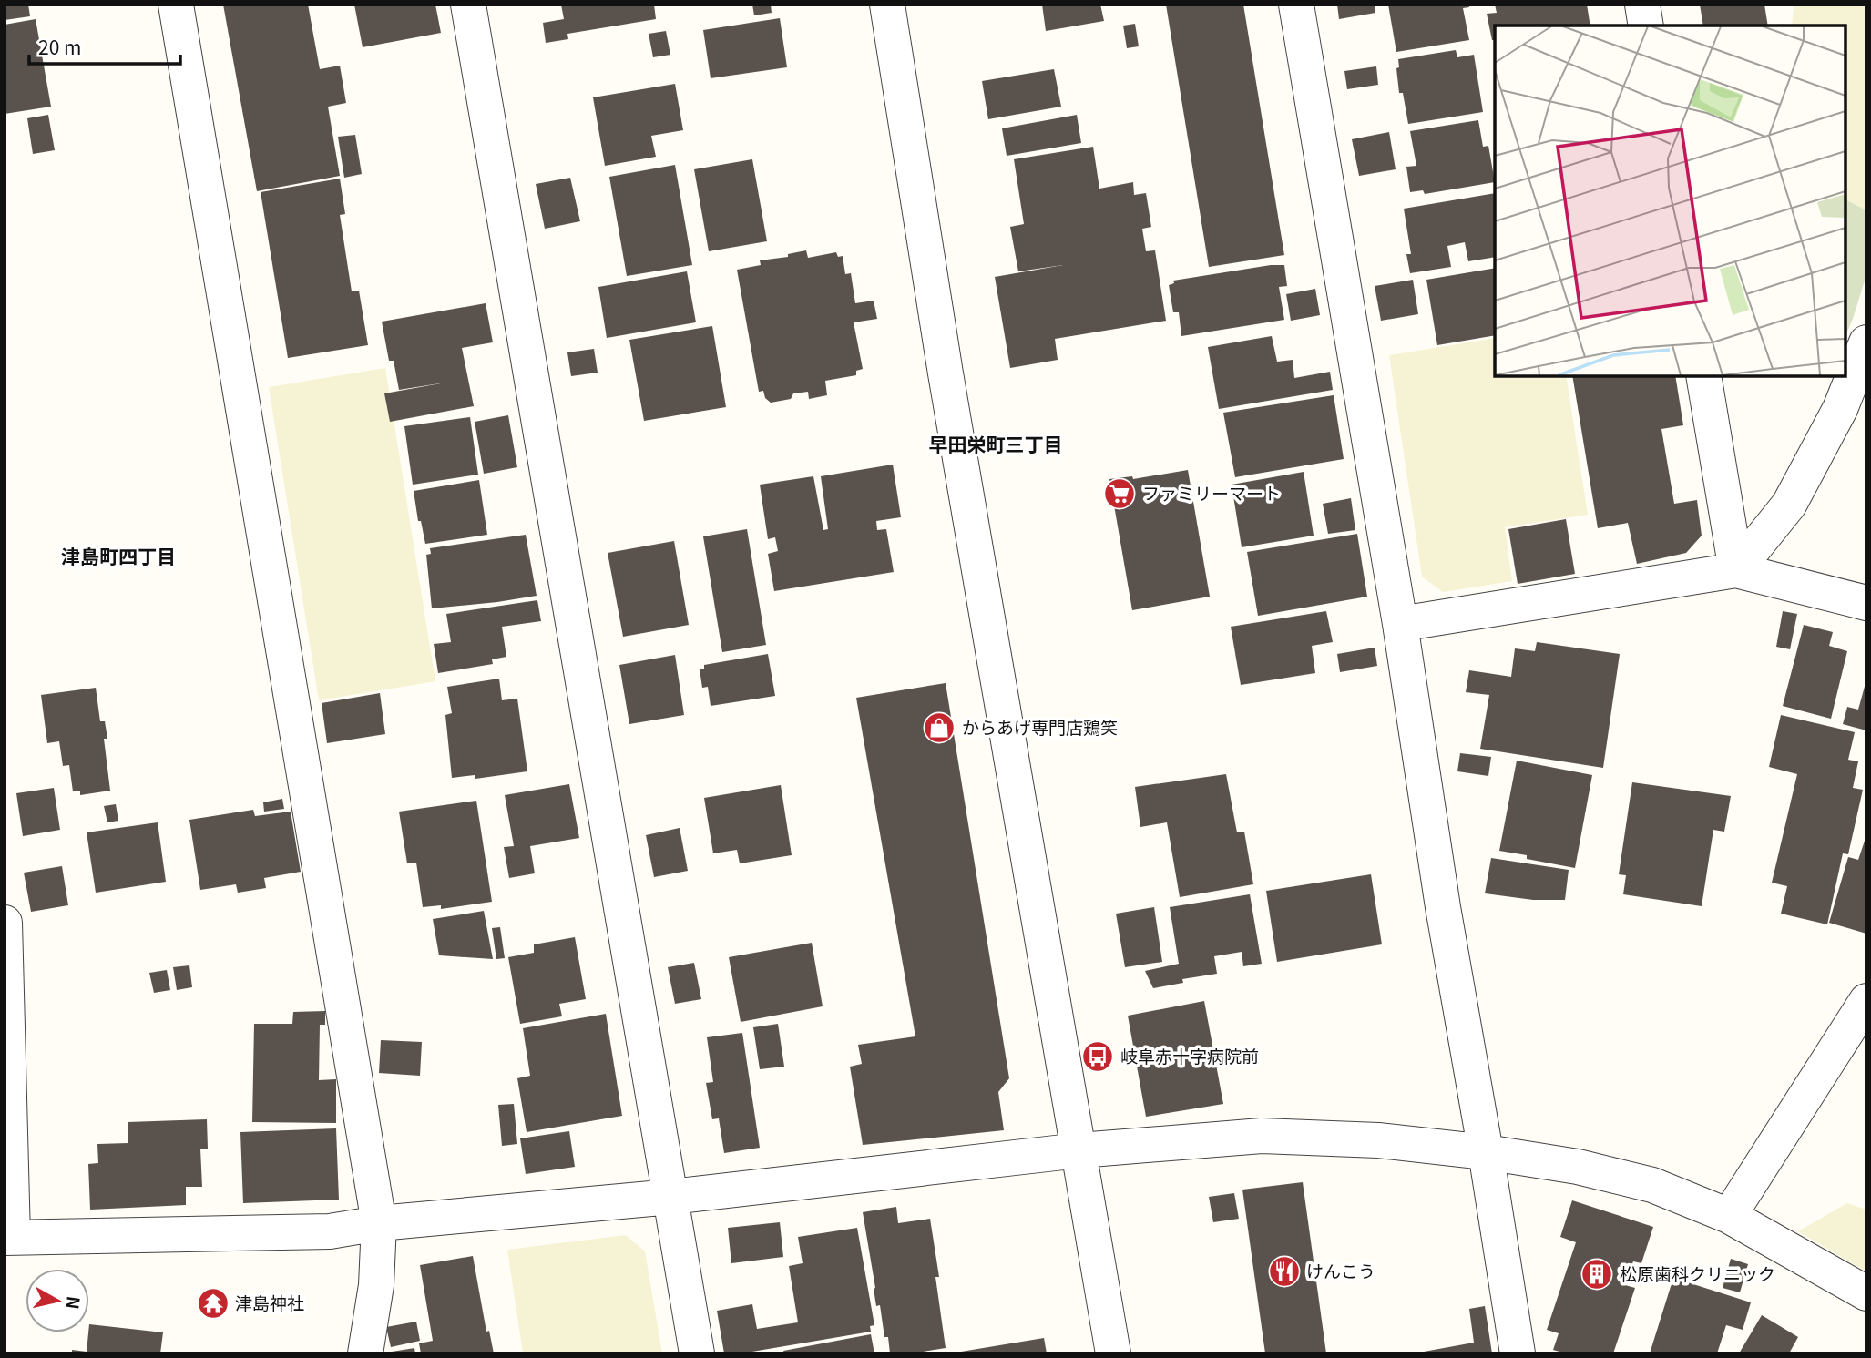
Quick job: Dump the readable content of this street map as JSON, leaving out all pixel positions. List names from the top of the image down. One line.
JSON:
{"districts":["早田栄町三丁目","津島町四丁目"],"places":{"supermarket":["ファミリーマート"],"shop":["からあげ専門店鶏笑"],"bus stop":["岐阜赤十字病院前"],"restaurant":["けんこう"],"building":["松原歯科クリニック"],"temple":["津島神社"]},"scale_bar":"20 m","north":"right"}
